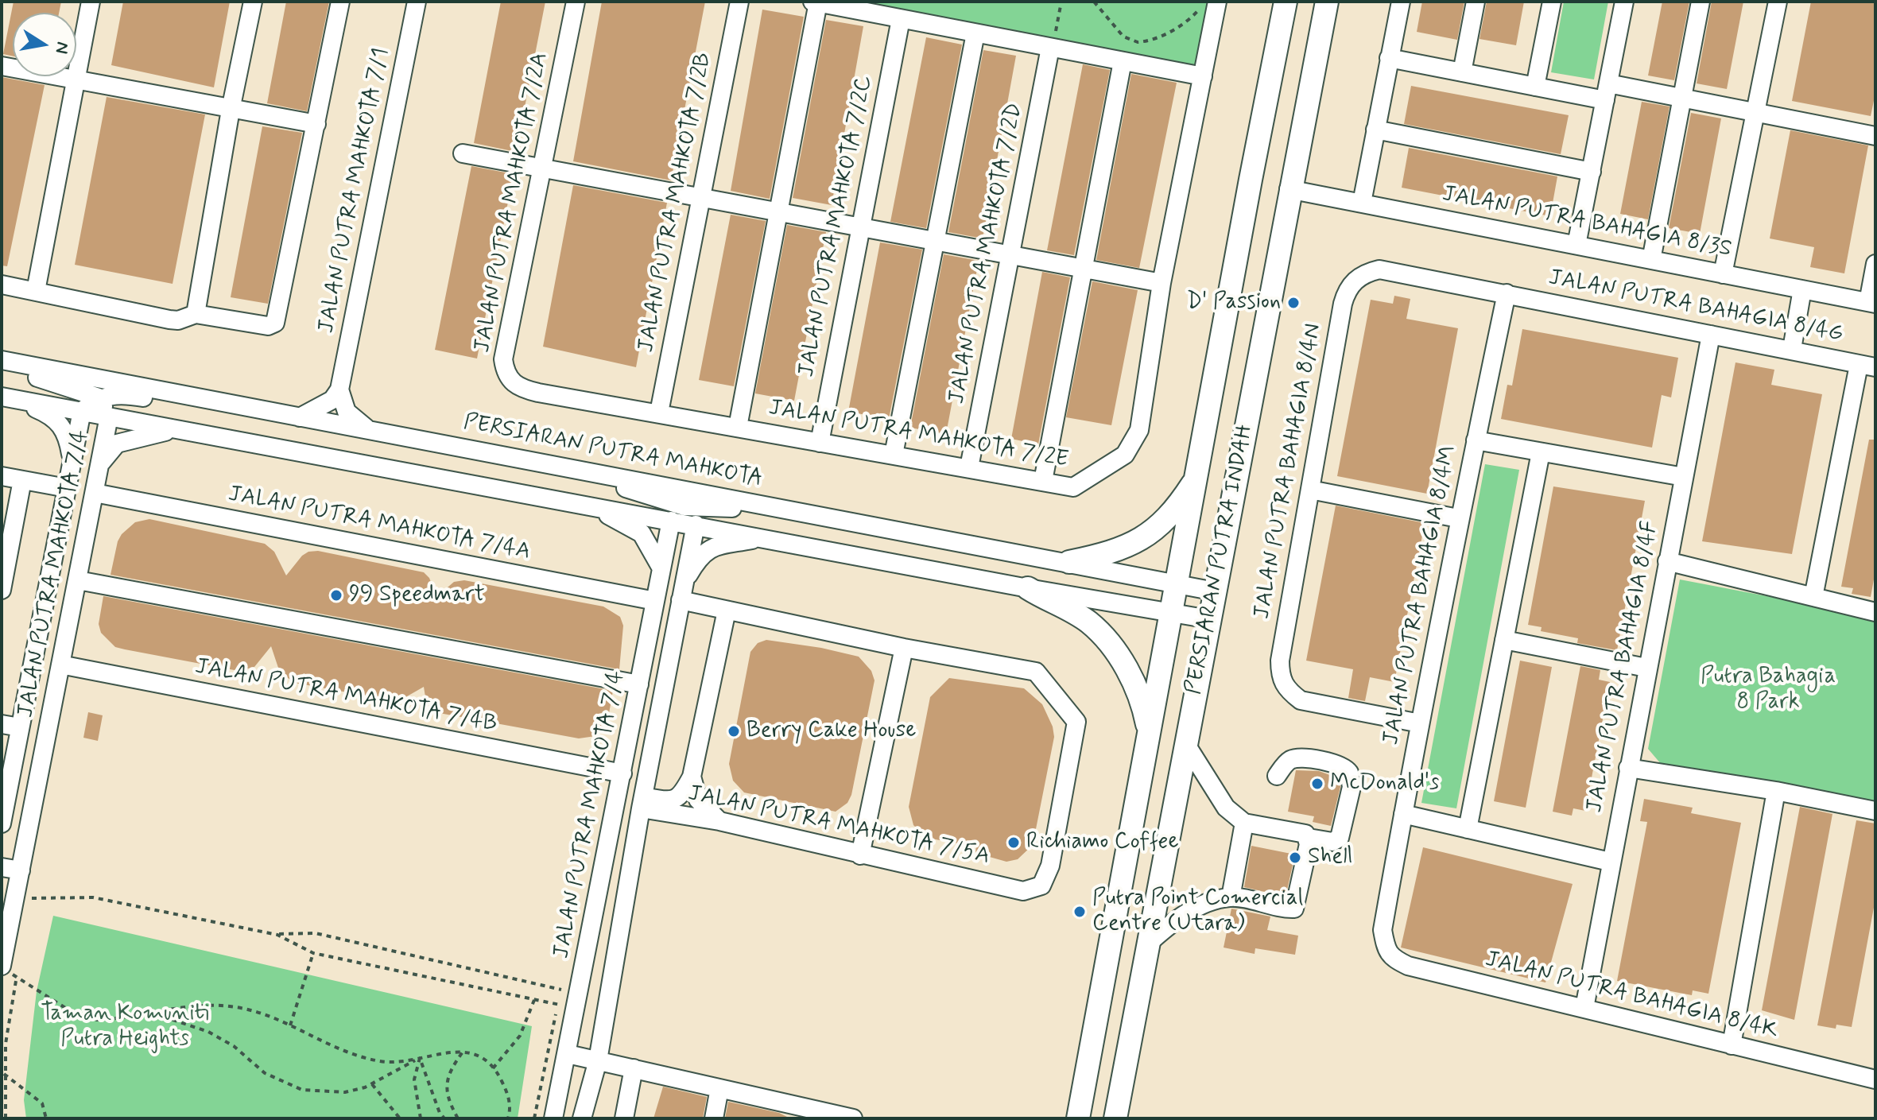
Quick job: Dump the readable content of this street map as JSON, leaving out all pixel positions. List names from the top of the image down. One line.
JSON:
{"streets":{"main road":["PERSIARAN PUTRA INDAH"],"street":["JALAN PUTRA MAHKOTA 7/1","JALAN PUTRA MAHKOTA 7/2A","JALAN PUTRA MAHKOTA 7/2B","JALAN PUTRA BAHAGIA 8/3S","JALAN PUTRA MAHKOTA 7/2C","JALAN PUTRA MAHKOTA 7/2D","JALAN PUTRA BAHAGIA 8/4G","JALAN PUTRA MAHKOTA 7/2E","PERSIARAN PUTRA MAHKOTA","JALAN PUTRA BAHAGIA 8/4N","JALAN PUTRA MAHKOTA 7/4A","JALAN PUTRA MAHKOTA 7/4","JALAN PUTRA BAHAGIA 8/4M","JALAN PUTRA BAHAGIA 8/4F","JALAN PUTRA MAHKOTA 7/4B","JALAN PUTRA MAHKOTA 7/5A","JALAN PUTRA BAHAGIA 8/4K"]},"crossings":[["JALAN PUTRA MAHKOTA 7/2A","JALAN PUTRA MAHKOTA 7/2E"],["JALAN PUTRA MAHKOTA 7/2B","JALAN PUTRA MAHKOTA 7/2E"],["JALAN PUTRA BAHAGIA 8/3S","PERSIARAN PUTRA INDAH"],["JALAN PUTRA MAHKOTA 7/2C","JALAN PUTRA MAHKOTA 7/2E"],["JALAN PUTRA MAHKOTA 7/2D","JALAN PUTRA MAHKOTA 7/2E"],["JALAN PUTRA BAHAGIA 8/4G","JALAN PUTRA BAHAGIA 8/4N"],["JALAN PUTRA BAHAGIA 8/4G","JALAN PUTRA BAHAGIA 8/4M"],["JALAN PUTRA BAHAGIA 8/4G","JALAN PUTRA BAHAGIA 8/4F"],["PERSIARAN PUTRA MAHKOTA","PERSIARAN PUTRA INDAH"],["JALAN PUTRA BAHAGIA 8/4N","JALAN PUTRA BAHAGIA 8/4M"],["JALAN PUTRA MAHKOTA 7/4A","JALAN PUTRA MAHKOTA 7/4"],["JALAN PUTRA MAHKOTA 7/4","JALAN PUTRA MAHKOTA 7/4B"],["JALAN PUTRA BAHAGIA 8/4M","JALAN PUTRA BAHAGIA 8/4K"],["JALAN PUTRA BAHAGIA 8/4F","JALAN PUTRA BAHAGIA 8/4K"]],"parks":["Putra Bahagia 8 Park","Taman Komuniti Putra Heights"],"places":["D' Passion","99 Speedmart","Berry Cake House","McDonald's","Richiamo Coffee","Shell","Putra Point Comercial Centre (Utara)"],"north":"right"}
